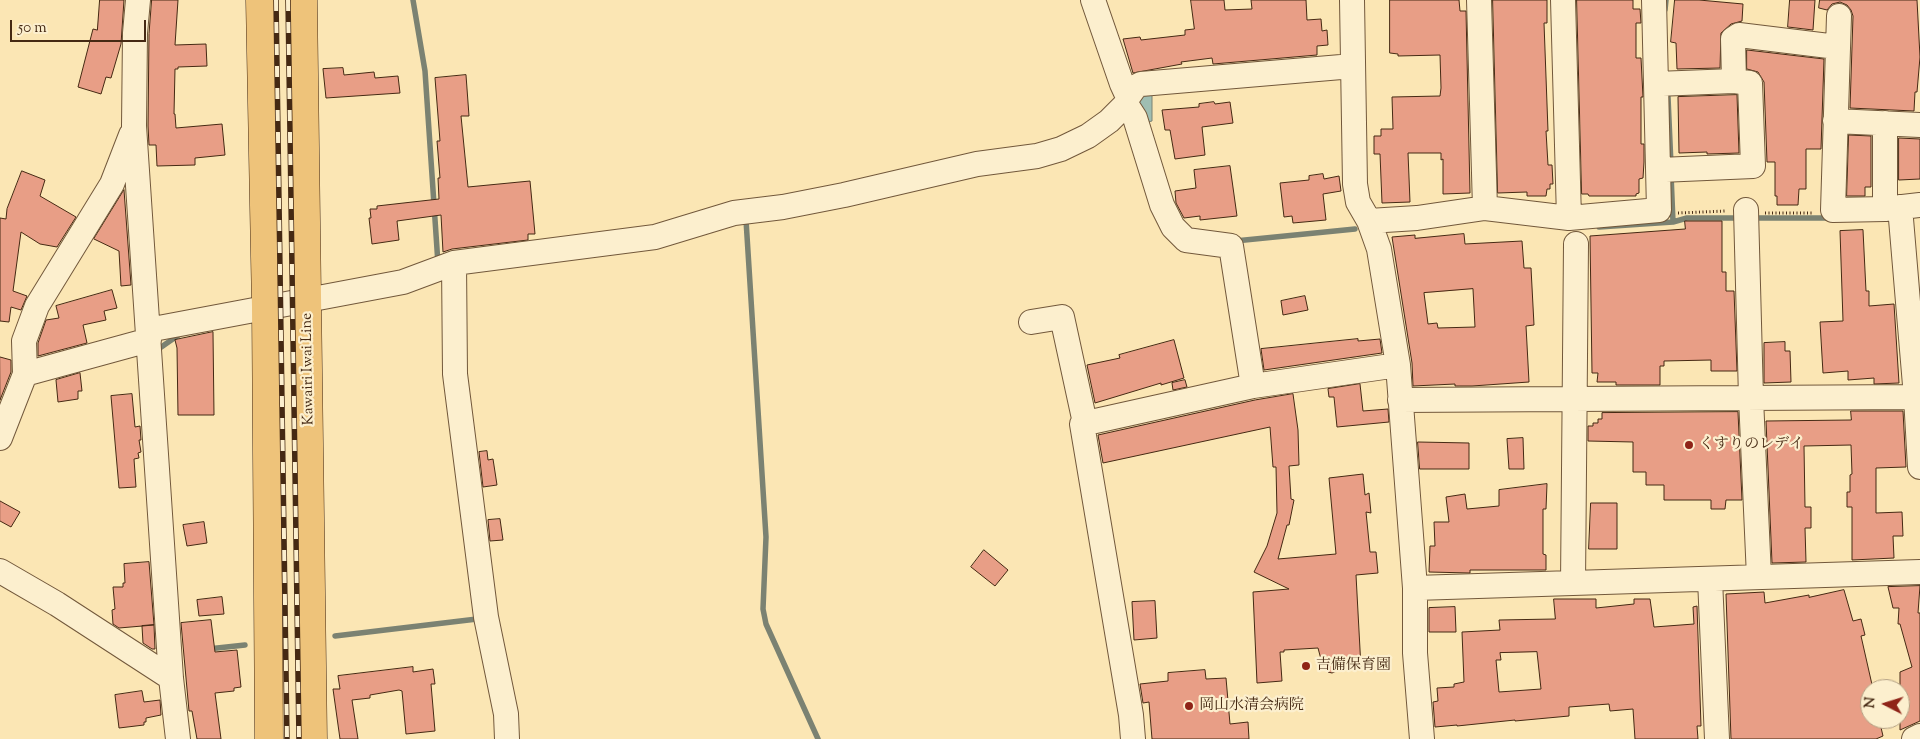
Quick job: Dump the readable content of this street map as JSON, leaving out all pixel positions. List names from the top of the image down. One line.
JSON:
{"streets":{"main road":["Kawairi Iwai Line"]},"places":["くすりのレデイ","吉備保育園","岡山水清会病院"],"scale_bar":"50 m","north":"left"}
